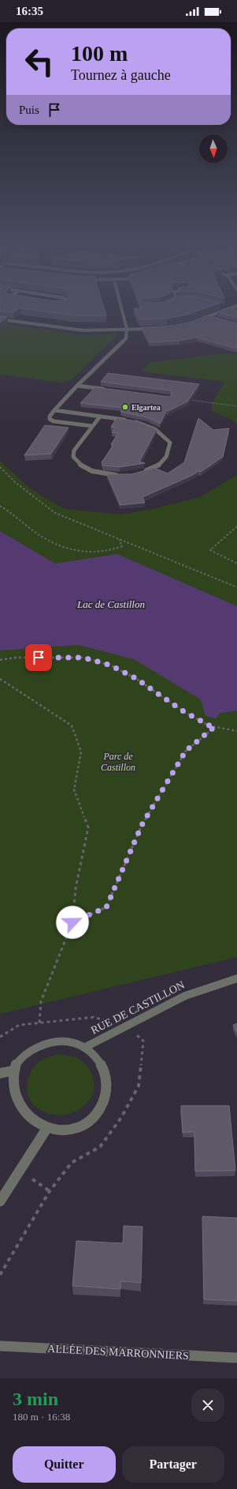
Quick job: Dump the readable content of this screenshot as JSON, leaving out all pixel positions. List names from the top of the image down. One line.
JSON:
{"streets":{"street":["RUE DE CASTILLON","ALLÉE DES MARRONNIERS"]},"water":["Lac de Castillon"],"parks":["Parc de Castillon"],"places":["Elgartea"],"north":"bottom","page":{"status":"16:35","turn":["100 m","Tournez à gauche"],"then":"Puis","heading":["3 min","180 m · 16:38"],"buttons":["Quitter","Partager"]}}
